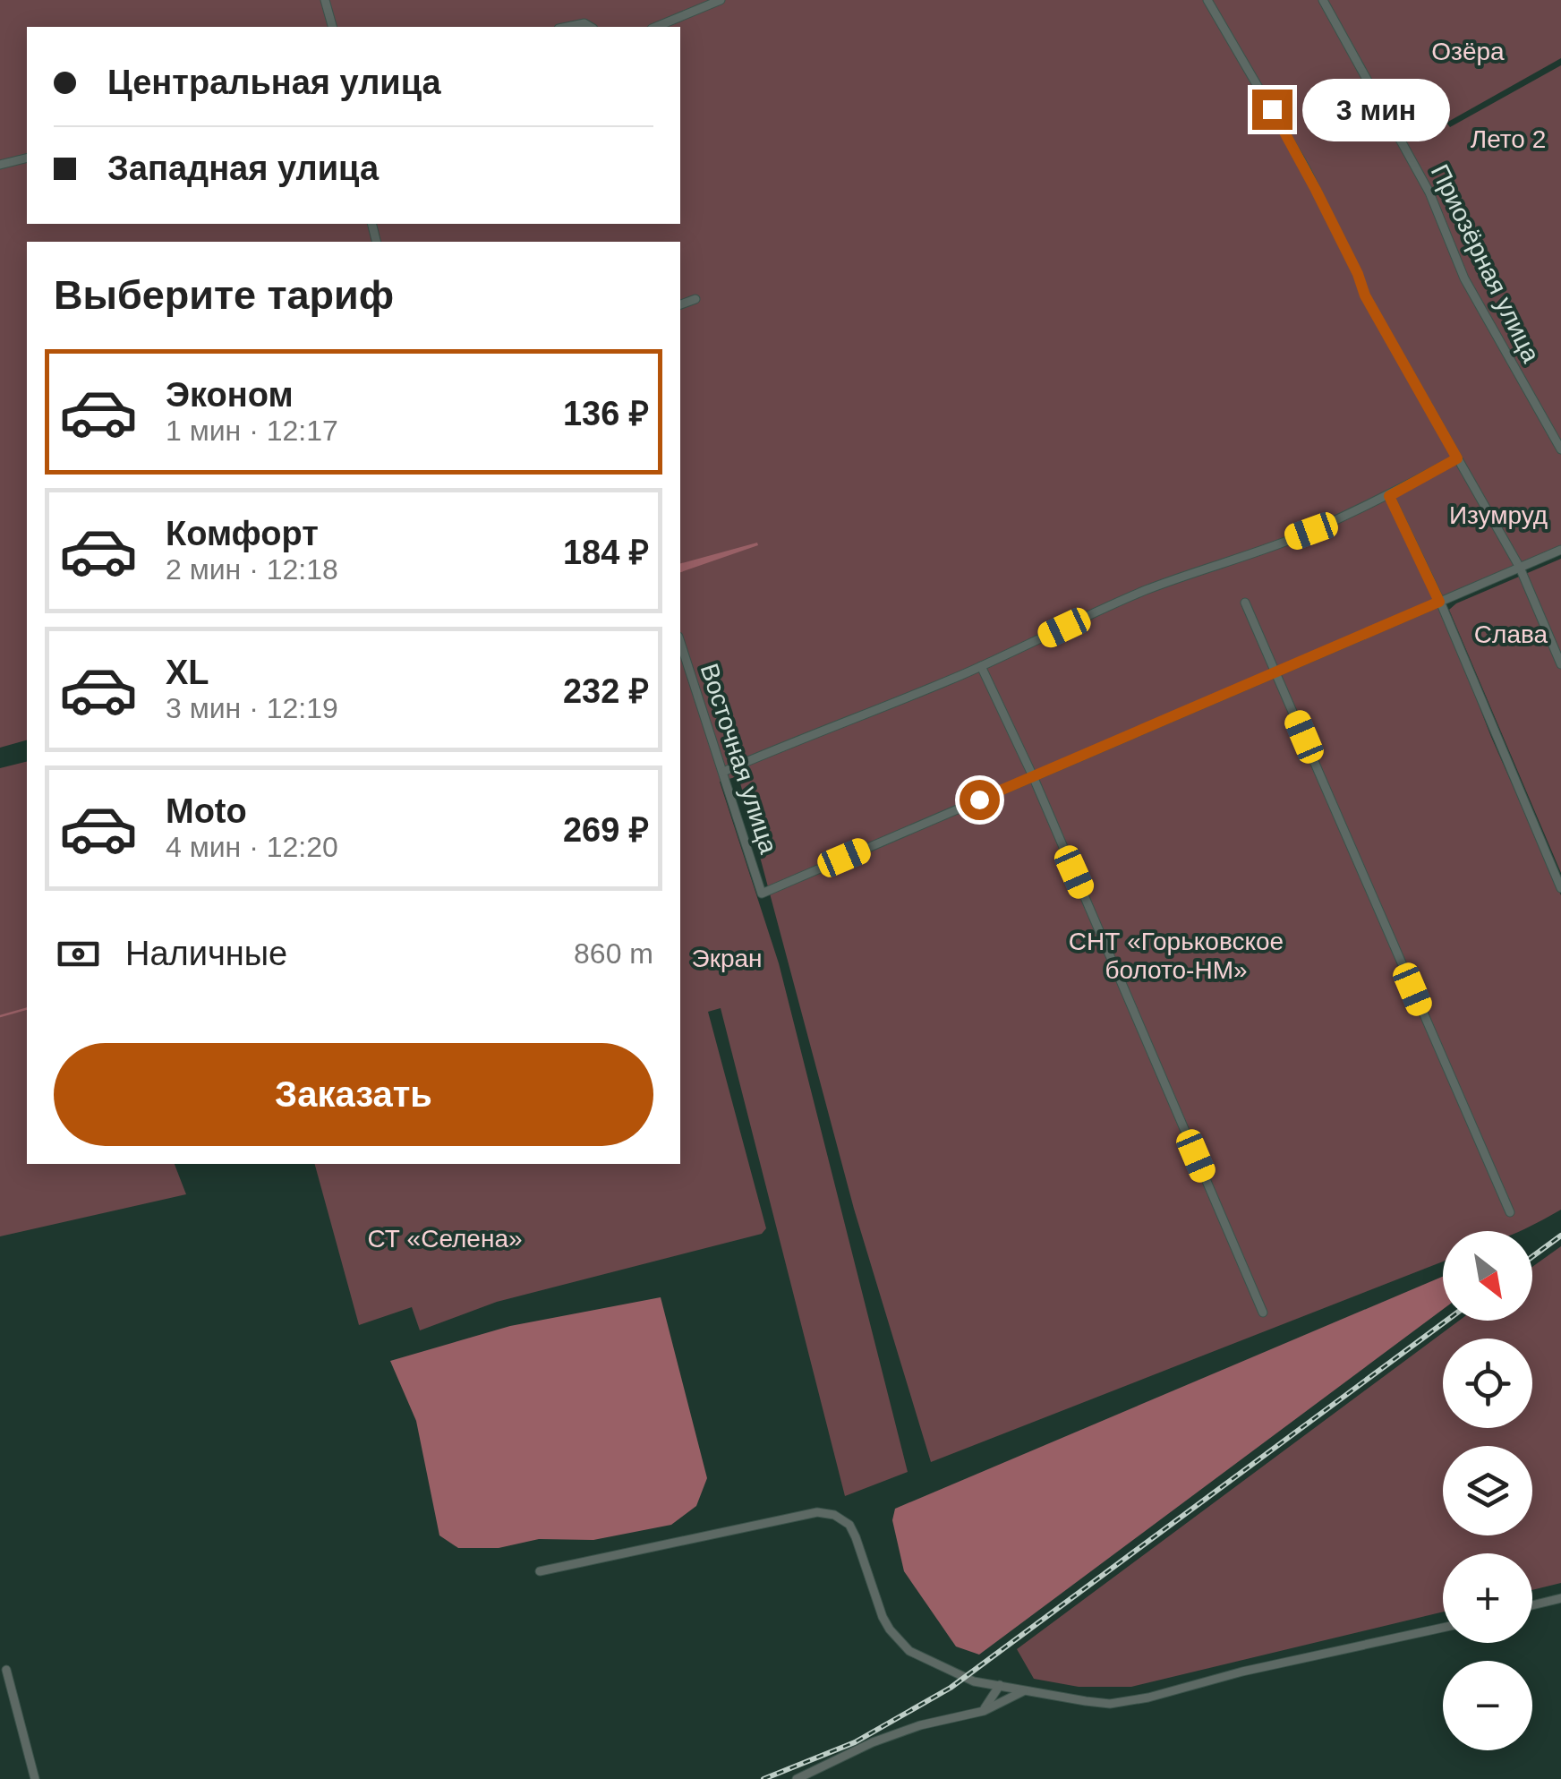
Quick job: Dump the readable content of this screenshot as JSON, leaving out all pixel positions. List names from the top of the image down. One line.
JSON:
{"streets":{"street":["Приозёрная улица","Восточная улица"]},"parks":["Озёра","Лето 2","Изумруд","Слава","СНТ «Горьковское болото-НМ»","Экран","СТ «Селена»"],"north":"bottom right","page":{"banner":["Центральная улица","Западная улица"],"bubble":"3 мин","heading":"Выберите тариф","list":[{"name":"Эконом","note":"1 мин · 12:17","value":"136 ₽"},{"name":"Комфорт","note":"2 мин · 12:18","value":"184 ₽"},{"name":"XL","note":"3 мин · 12:19","value":"232 ₽"},{"name":"Moto","note":"4 мин · 12:20","value":"269 ₽"}],"pay":["Наличные","860 m"],"buttons":"Заказать","map_buttons":["+","−"]}}
